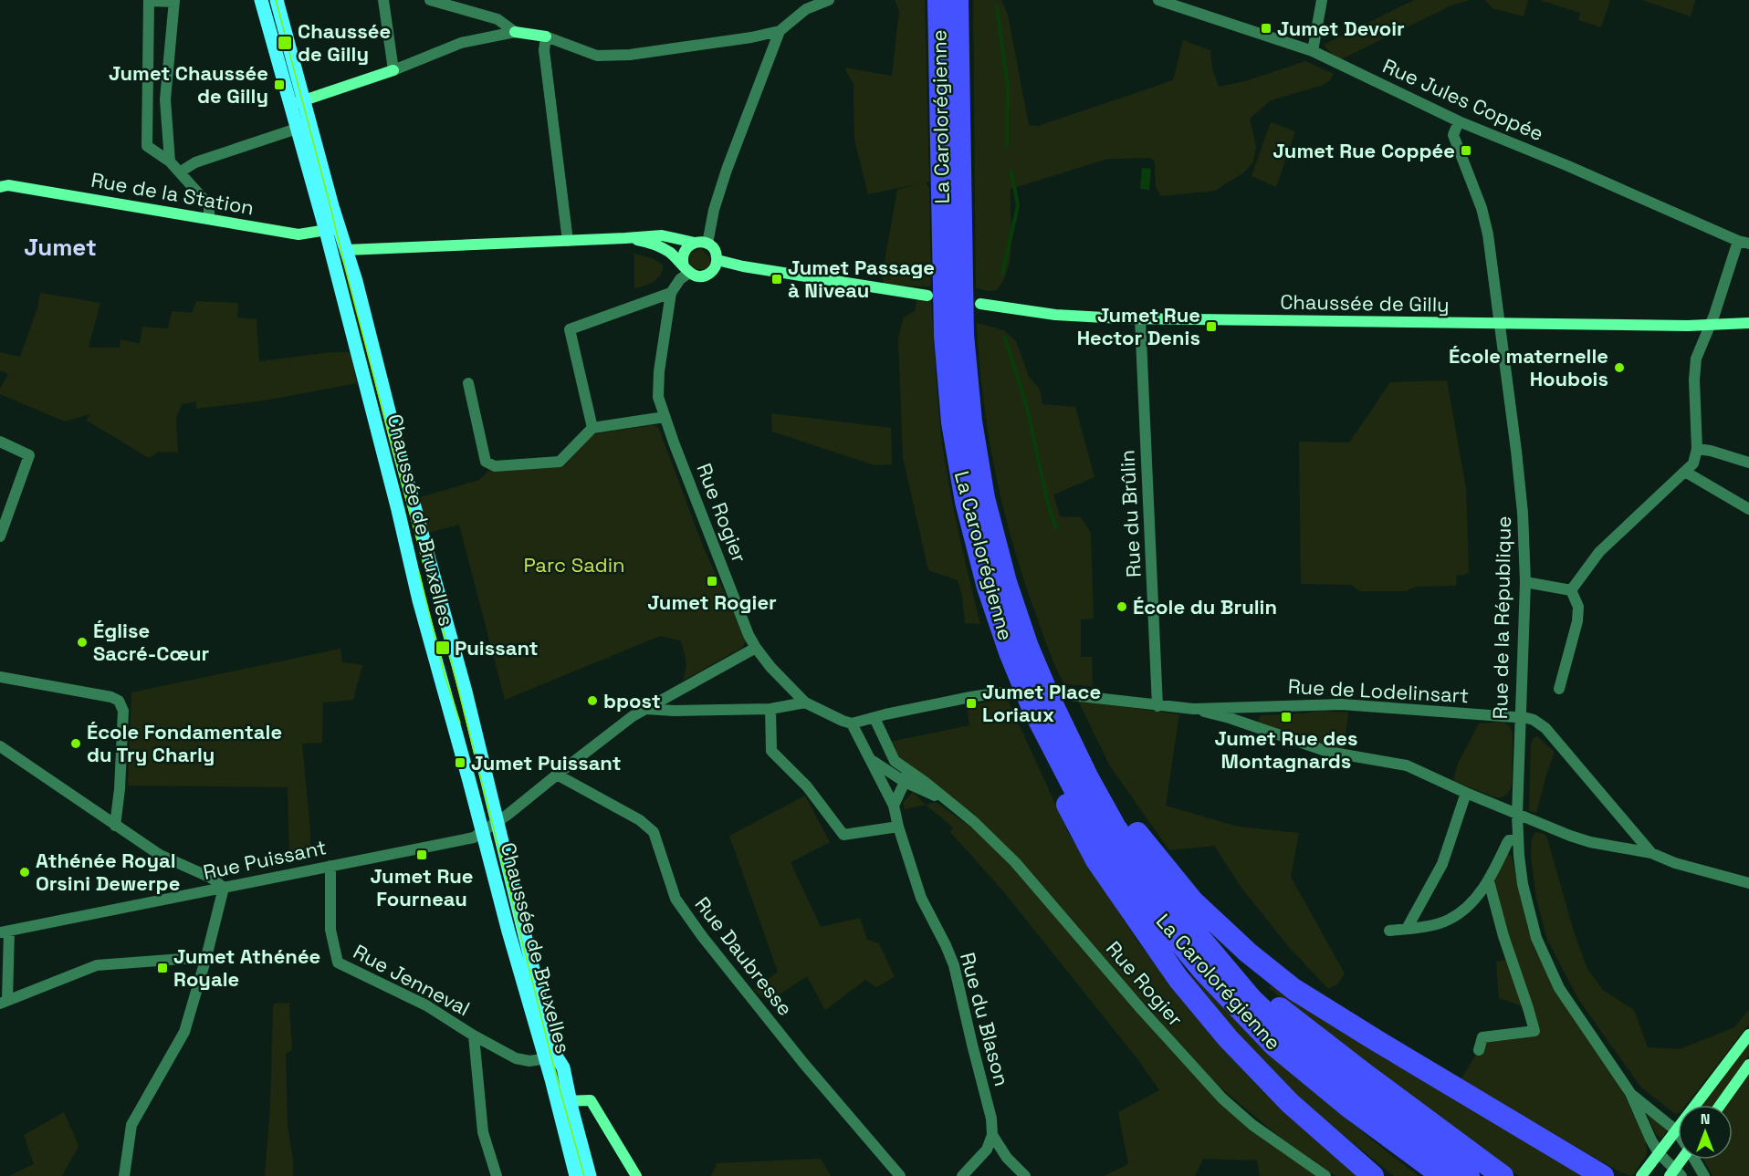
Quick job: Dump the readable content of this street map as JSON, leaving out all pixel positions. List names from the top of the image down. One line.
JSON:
{"streets":{"highway":["La Carolorégienne"],"main road":["Chaussée de Bruxelles"],"street":["Rue Jules Coppée","Rue de la Station","Chaussée de Gilly","Rue Rogier","Rue du Brûlin","Rue de la République","Rue de Lodelinsart","Rue Puissant","Rue Daubresse","Rue Jenneval","Rue du Blason"]},"crossings":[["Rue Jules Coppée","Rue de la République"],["Rue de la Station","Chaussée de Bruxelles"],["Chaussée de Gilly","Rue du Brûlin"],["Chaussée de Gilly","Rue de la République"],["Rue Rogier","Rue du Blason"],["Rue du Brûlin","Rue de Lodelinsart"],["Chaussée de Bruxelles","Rue Puissant"],["Chaussée de Bruxelles","Rue Jenneval"],["Rue de la République","Rue de Lodelinsart"],["Rue Puissant","Rue Jenneval"]],"districts":["Jumet"],"parks":["Parc Sadin"],"places":{"transit":["Jumet Devoir","Chaussée de Gilly","Jumet Chaussée de Gilly","Jumet Rue Coppée","Jumet Passage à Niveau","Jumet Rue Hector Denis","Jumet Rogier","Puissant","Jumet Place Loriaux","Jumet Rue des Montagnards","Jumet Puissant","Jumet Rue Fourneau","Jumet Athénée Royale"],"other":["École maternelle Houbois","École du Brulin","Église Sacré-Cœur","bpost","École Fondamentale du Try Charly","Athénée Royal Orsini Dewerpe"]},"north":"top"}
